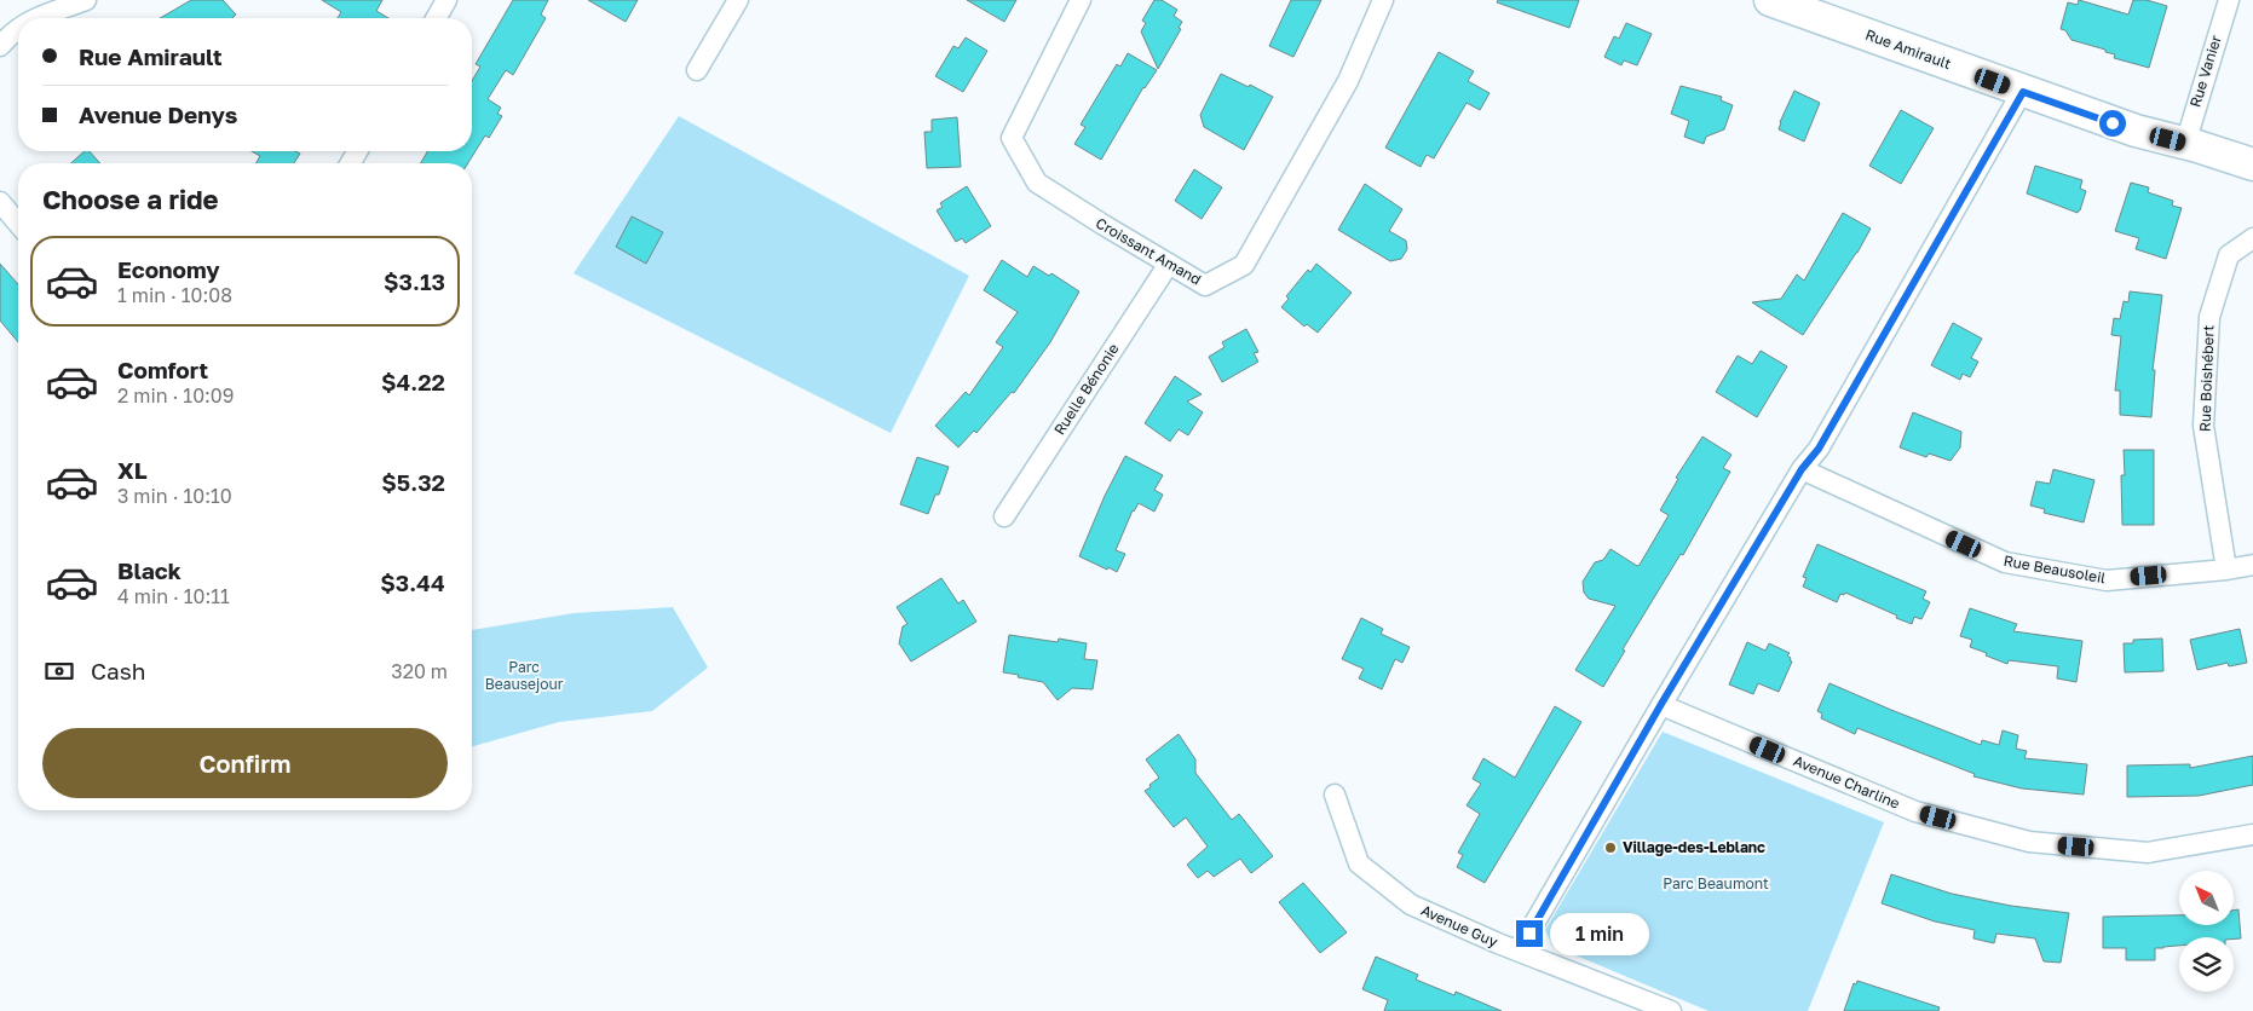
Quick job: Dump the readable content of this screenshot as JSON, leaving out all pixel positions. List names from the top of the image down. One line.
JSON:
{"streets":{"main road":["Rue Amirault"],"street":["Rue Vanier","Croissant Amand","Rue Boishébert","Ruelle Bénonie","Rue Beausoleil","Avenue Charline","Avenue Guy"]},"crossings":[["Rue Amirault","Rue Vanier"],["Croissant Amand","Ruelle Bénonie"],["Rue Boishébert","Rue Beausoleil"]],"parks":["Parc Beausejour","Parc Beaumont"],"places":["Village-des-Leblanc"],"north":"top left","page":{"banner":["Rue Amirault","Avenue Denys"],"heading":"Choose a ride","list":[{"name":"Economy","note":"1 min · 10:08","value":"$3.13"},{"name":"Comfort","note":"2 min · 10:09","value":"$4.22"},{"name":"XL","note":"3 min · 10:10","value":"$5.32"},{"name":"Black","note":"4 min · 10:11","value":"$3.44"}],"pay":["Cash","320 m"],"buttons":"Confirm","bubble":"1 min"}}
